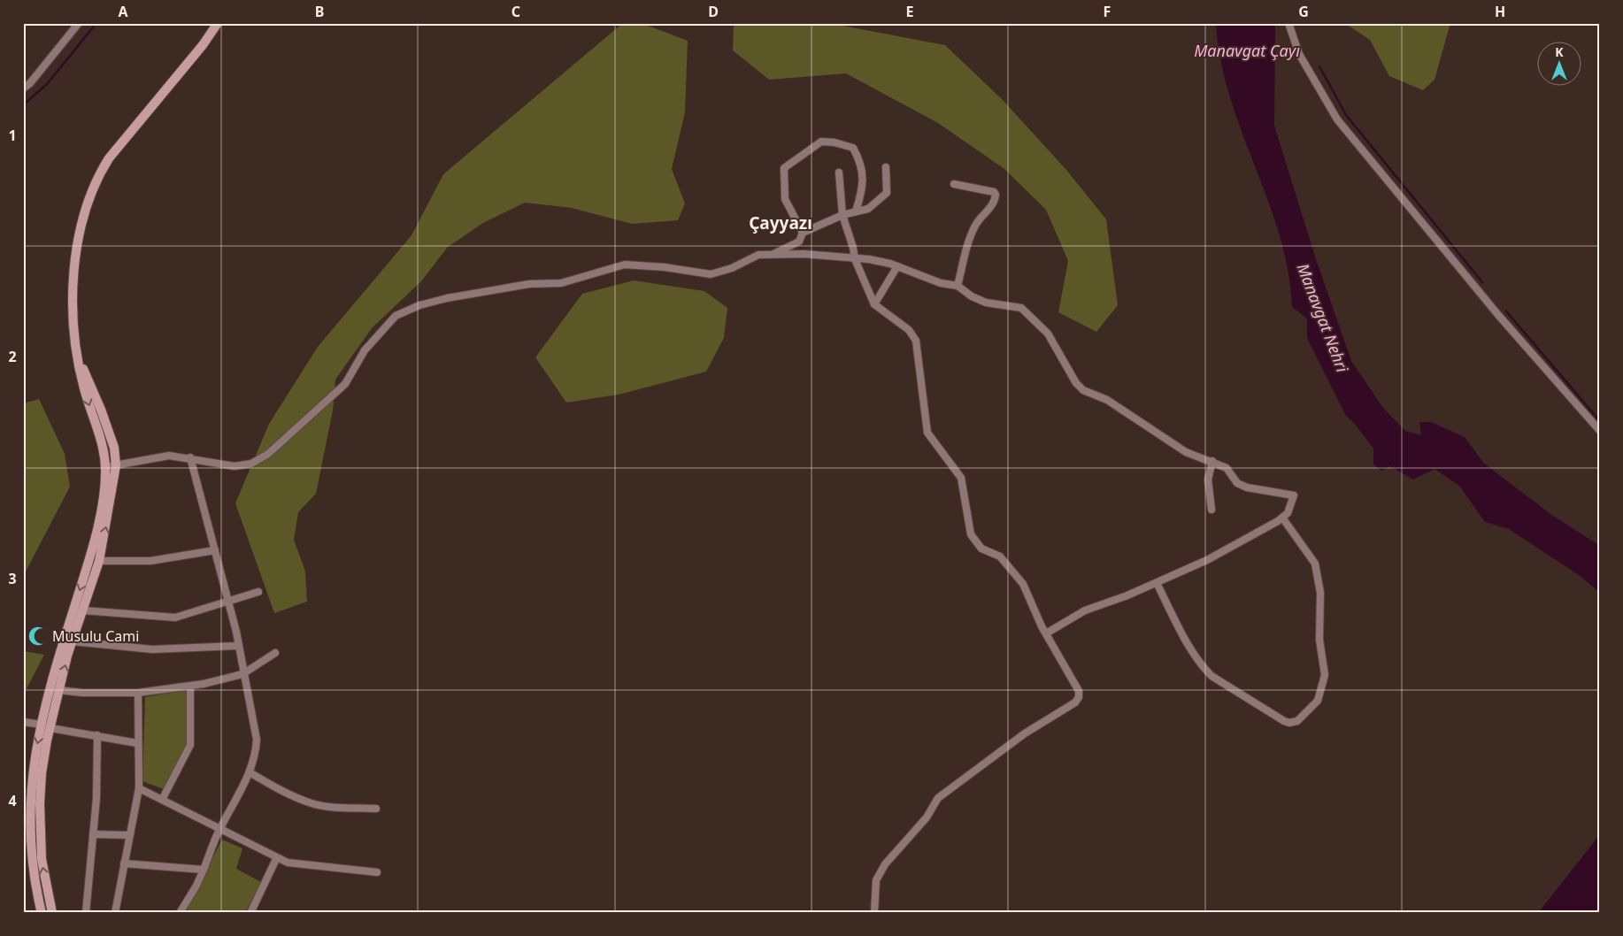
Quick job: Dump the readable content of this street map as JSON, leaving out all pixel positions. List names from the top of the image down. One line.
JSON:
{"districts":["Çayyazı"],"water":["Manavgat Çayı","Manavgat Nehri"],"places":{"mosque":["Musulu Cami"]},"north":"top","grid":{"columns":["A","B","C","D","E","F","G","H"],"rows":["1","2","3","4"]}}
